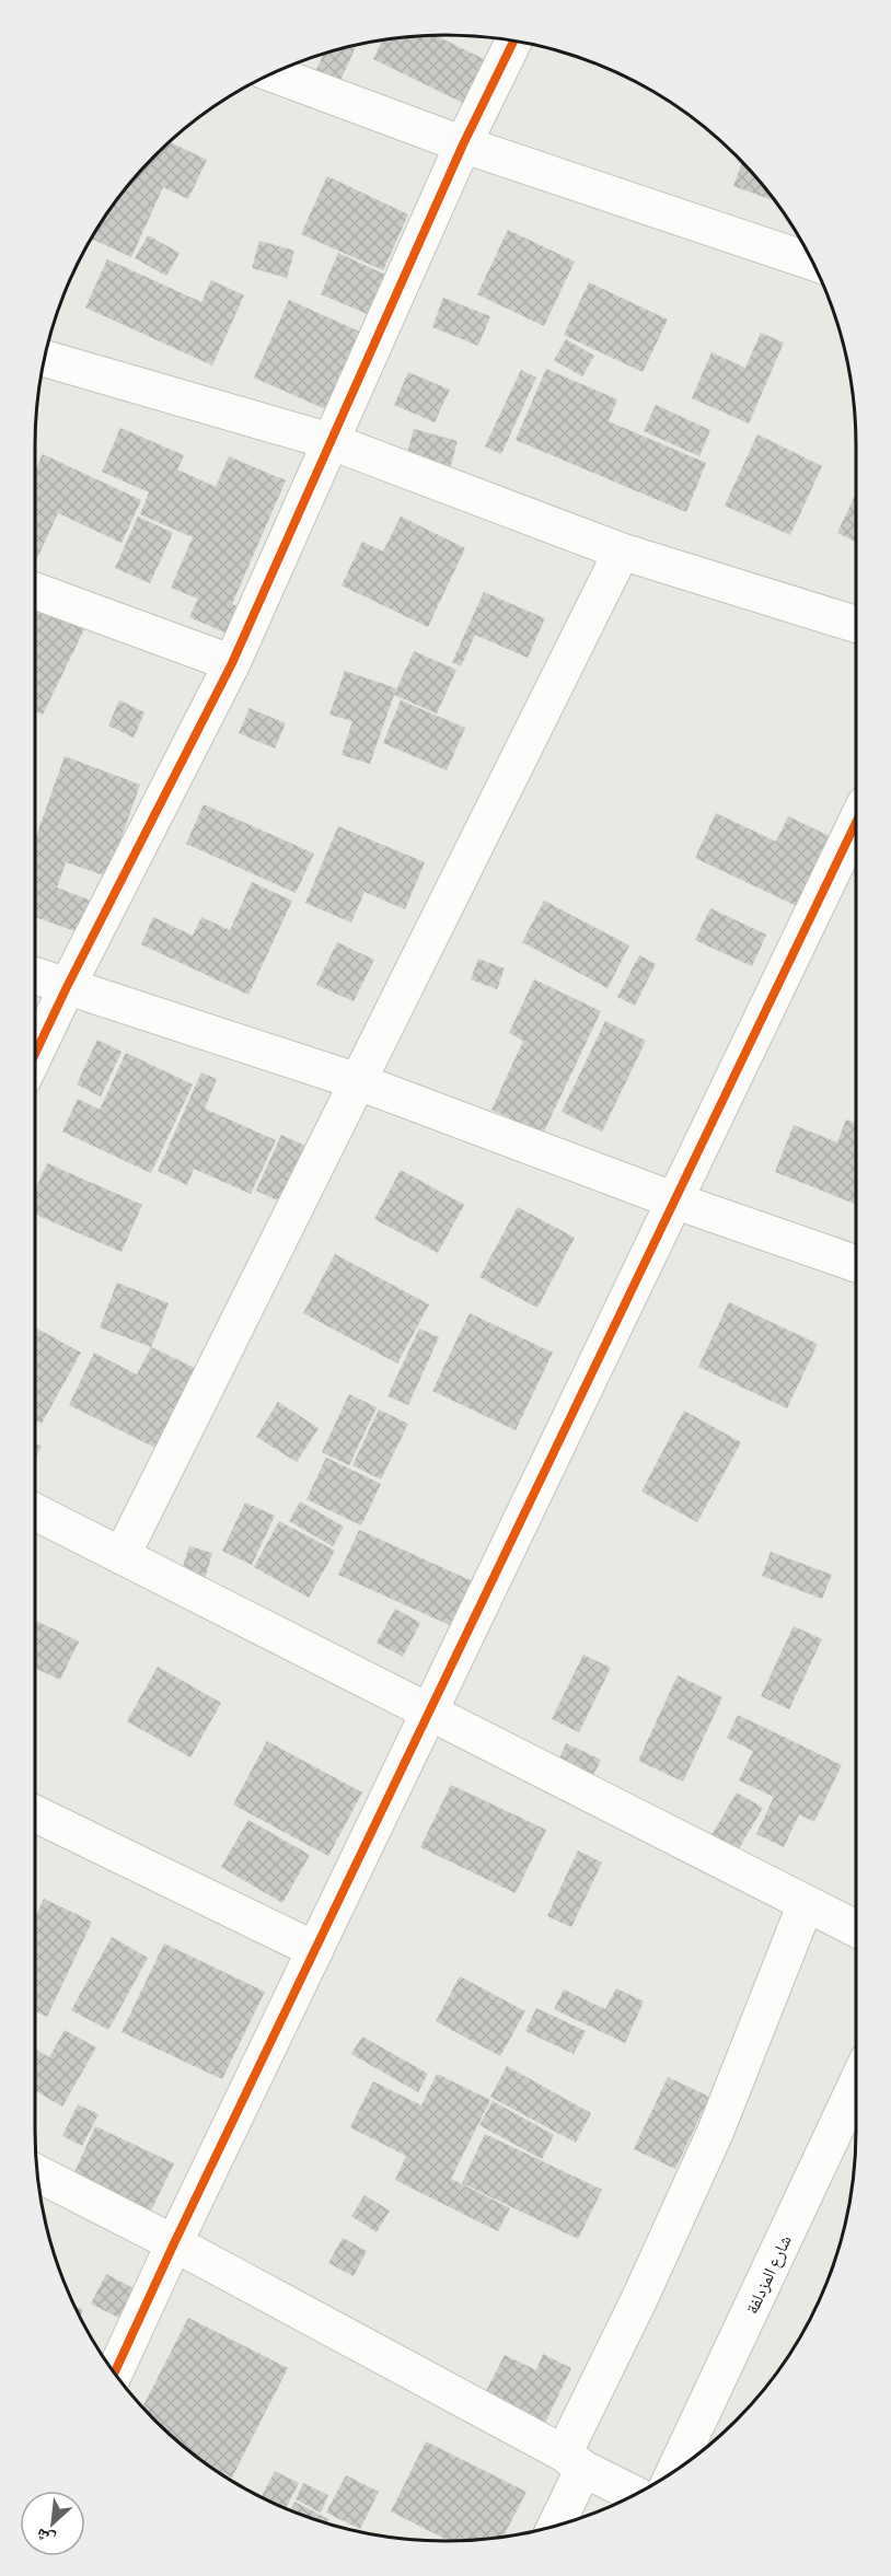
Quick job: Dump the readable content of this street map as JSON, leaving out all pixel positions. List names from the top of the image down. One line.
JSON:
{"streets":{"street":["شارع المزدلفة"]},"north":"bottom left"}
